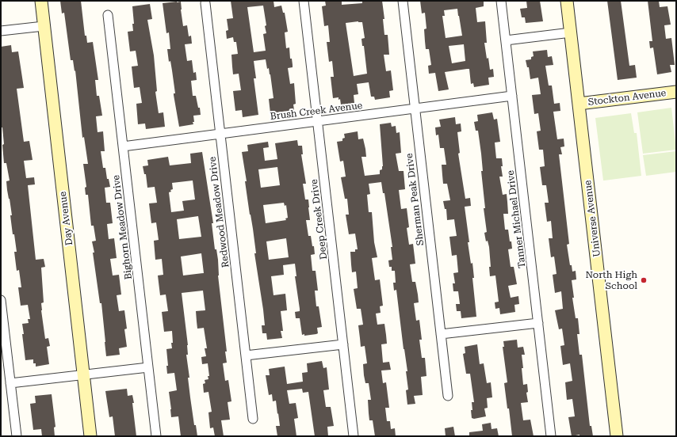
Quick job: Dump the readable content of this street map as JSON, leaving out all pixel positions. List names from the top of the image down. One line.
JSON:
{"streets":{"street":["Stockton Avenue","Brush Creek Avenue","Sherman Peak Drive","Redwood Meadow Drive","Day Avenue","Universe Avenue","Deep Creek Drive","Tanner Michael Drive","Bighorn Meadow Drive"]},"crossings":[["Stockton Avenue","Universe Avenue"],["Brush Creek Avenue","Sherman Peak Drive"],["Brush Creek Avenue","Redwood Meadow Drive"],["Brush Creek Avenue","Deep Creek Drive"],["Brush Creek Avenue","Tanner Michael Drive"],["Brush Creek Avenue","Bighorn Meadow Drive"]],"places":["North High School"]}
